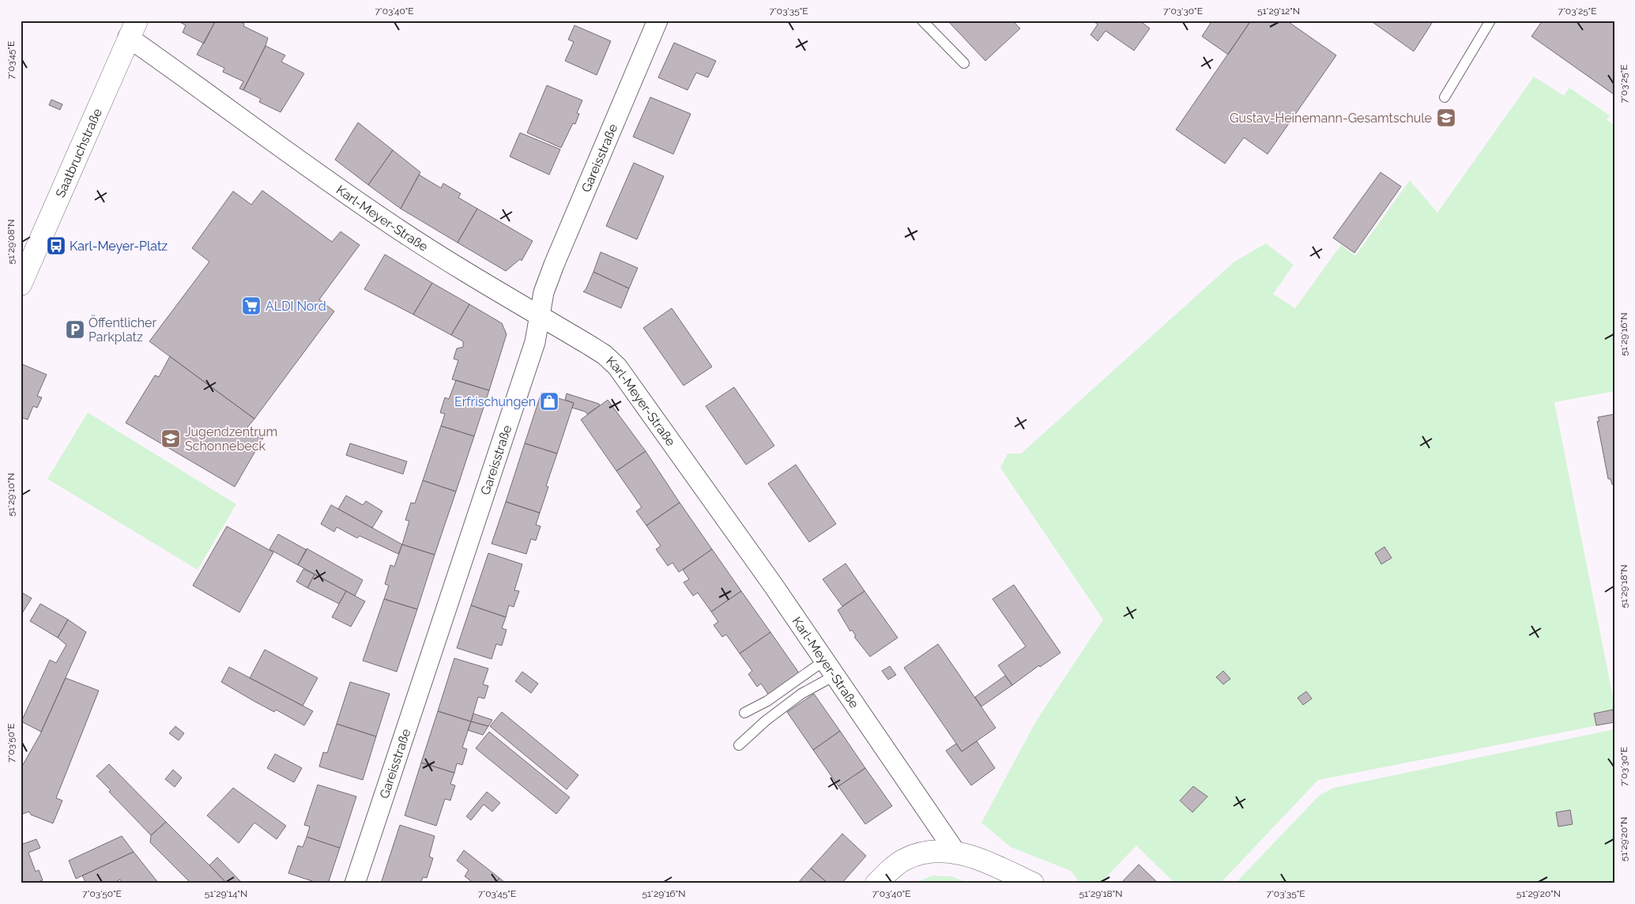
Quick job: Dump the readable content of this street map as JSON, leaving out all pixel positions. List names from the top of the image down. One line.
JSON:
{"streets":{"main road":["Saatbruchstraße"],"street":["Gareisstraße","Karl-Meyer-Straße"]},"crossings":[["Saatbruchstraße","Karl-Meyer-Straße"],["Gareisstraße","Karl-Meyer-Straße"]],"places":{"school or university":["Gustav-Heinemann-Gesamtschule","Jugendzentrum Schonnebeck"],"bus stop":["Karl-Meyer-Platz"],"supermarket":["ALDI Nord"],"parking":["Öffentlicher Parkplatz"],"shop":["Erfrischungen"]},"coordinates":["7°03'40\"E","7°03'35\"E","7°03'30\"E","51°29'12\"N","7°03'25\"E","7°03'45\"E","51°29'08\"N","51°29'16\"N","51°29'10\"N","51°29'18\"N","7°03'50\"E","51°29'20\"N","51°29'14\"N"]}
